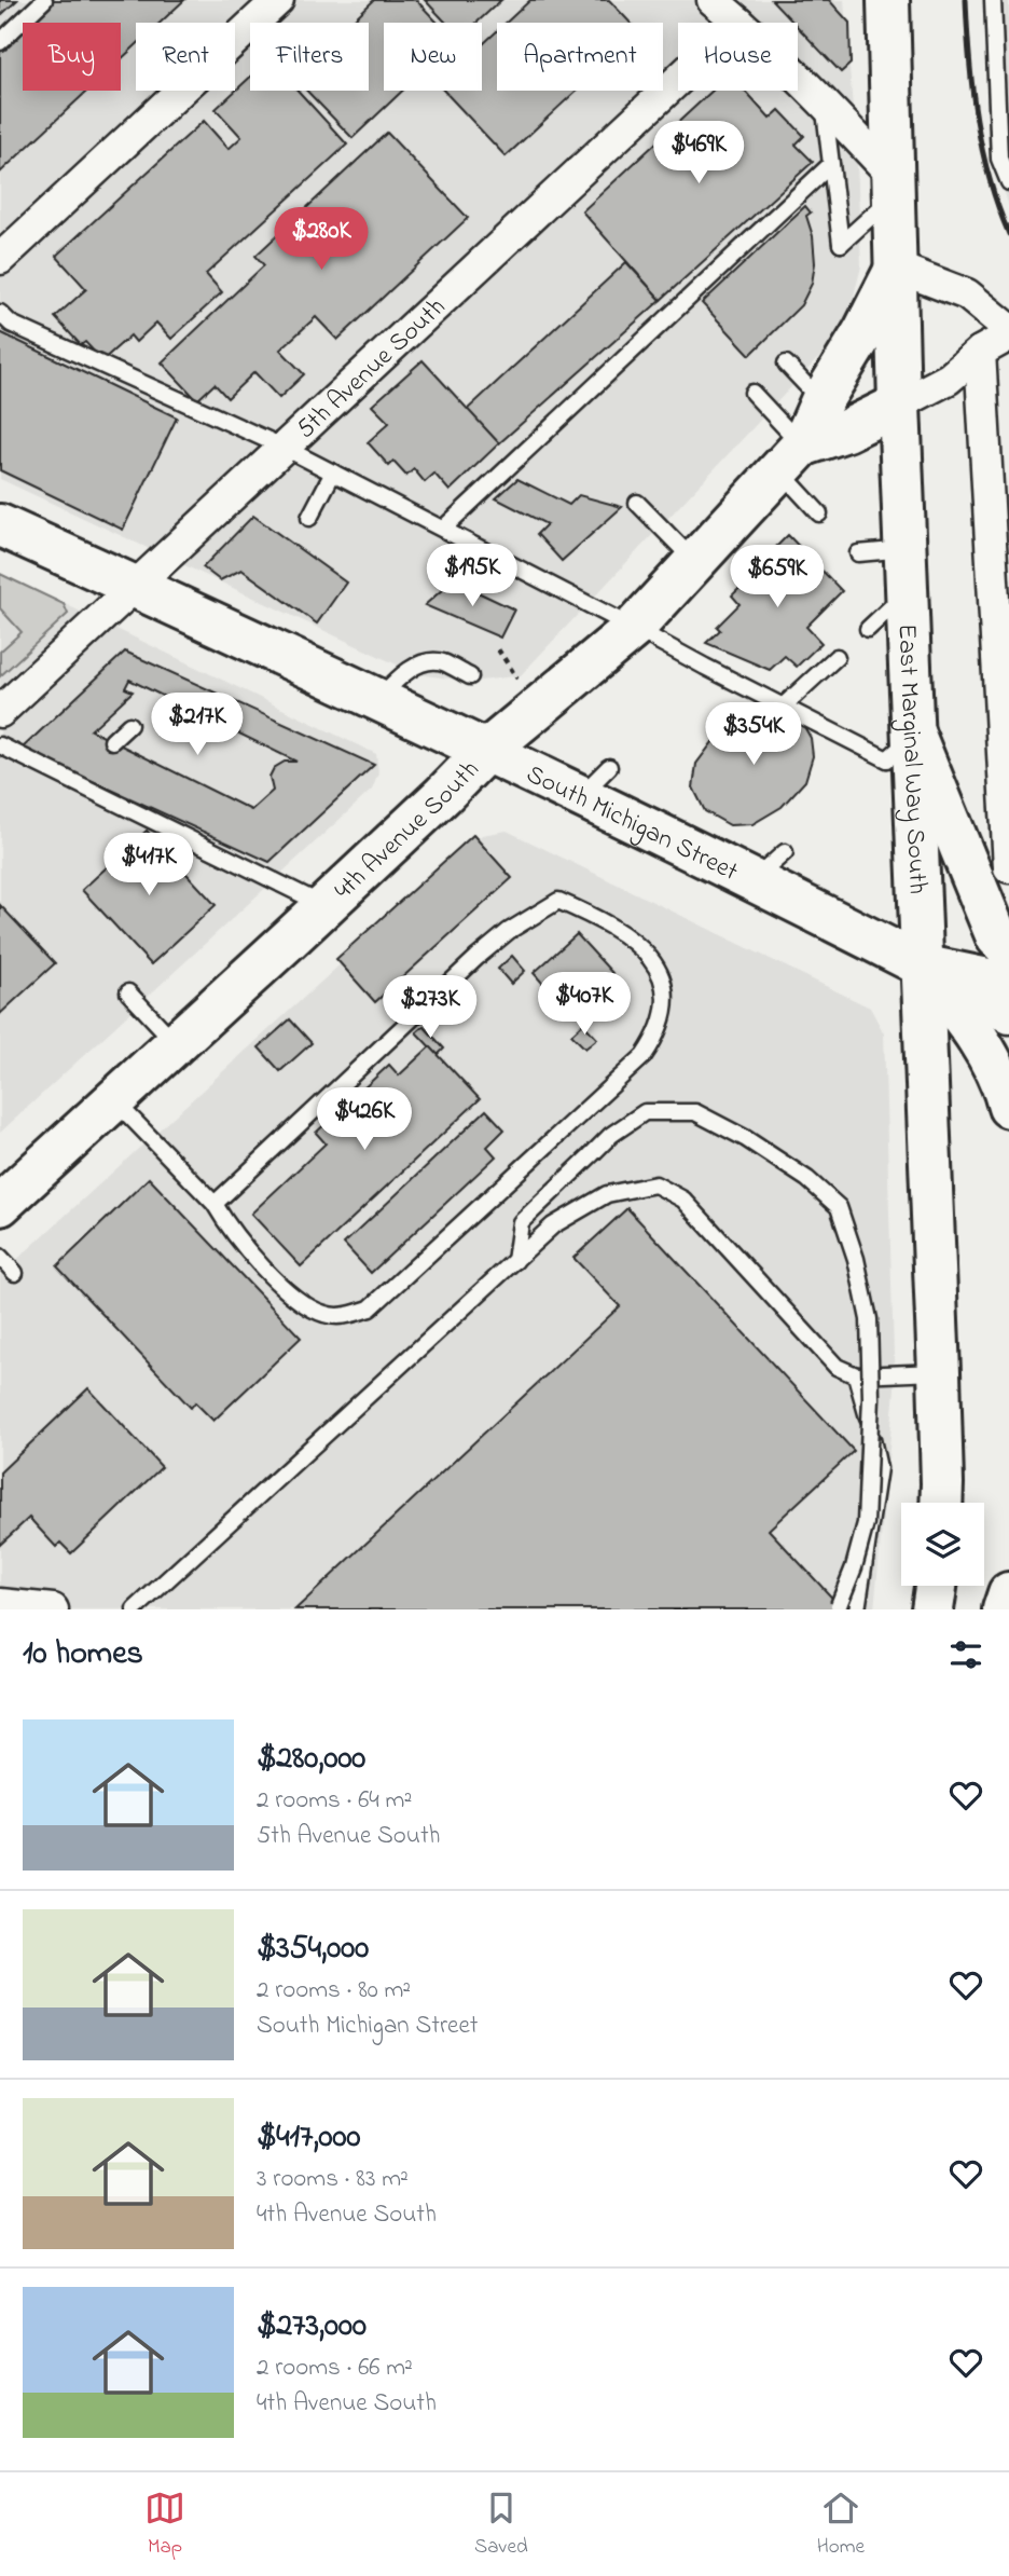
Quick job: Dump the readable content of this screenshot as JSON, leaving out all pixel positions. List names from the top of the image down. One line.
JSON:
{"streets":{"main road":["East Marginal Way South","South Michigan Street","4th Avenue South"],"street":["5th Avenue South"]},"crossings":[["5th Avenue South","South Michigan Street"],["East Marginal Way South","South Michigan Street"],["East Marginal Way South","4th Avenue South"],["South Michigan Street","4th Avenue South"]],"page":{"chip":["Buy","Rent","Filters","New","Apartment","House"],"price":["$469K","$280K","$195K","$659K","$217K","$354K","$417K","$407K","$273K","$426K"],"heading":"10 homes","list":[{"name":"$280,000","note":"2 rooms · 64 m² · 5th Avenue South"},{"name":"$354,000","note":"2 rooms · 80 m² · South Michigan Street"},{"name":"$417,000","note":"3 rooms · 83 m² · 4th Avenue South"},{"name":"$273,000","note":"2 rooms · 66 m² · 4th Avenue South"}],"tabs":["Map","Saved","Home"]}}
